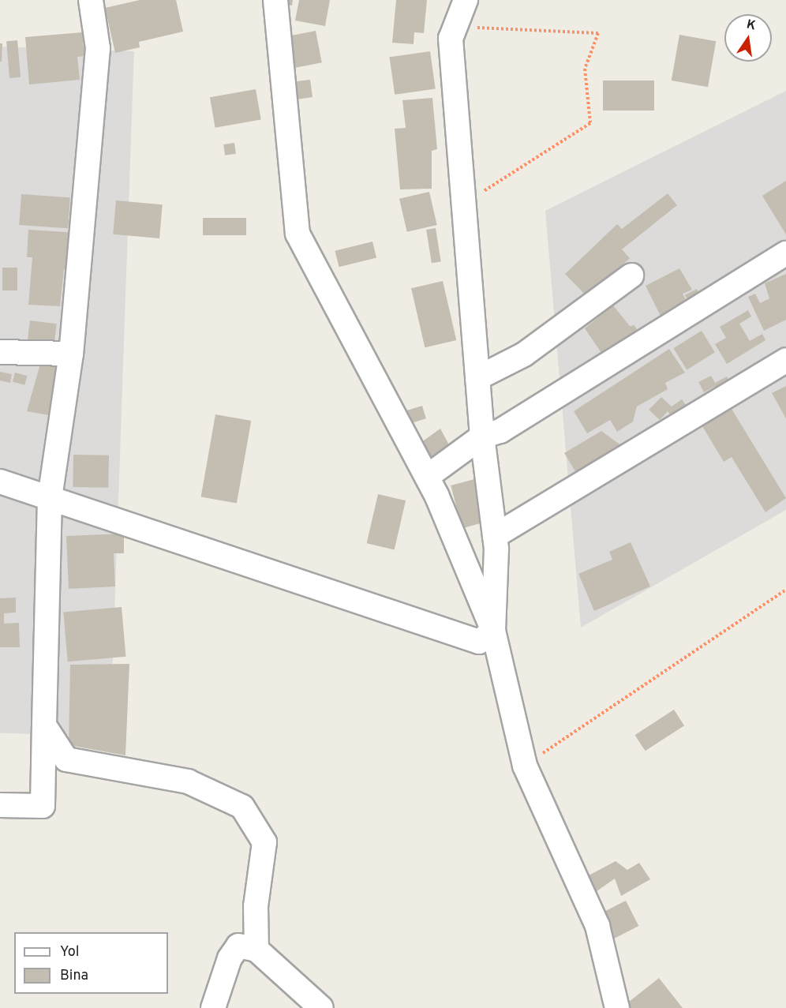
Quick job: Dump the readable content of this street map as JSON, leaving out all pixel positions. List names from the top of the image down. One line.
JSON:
{"legend":["Yol","Bina"],"north":"top"}
